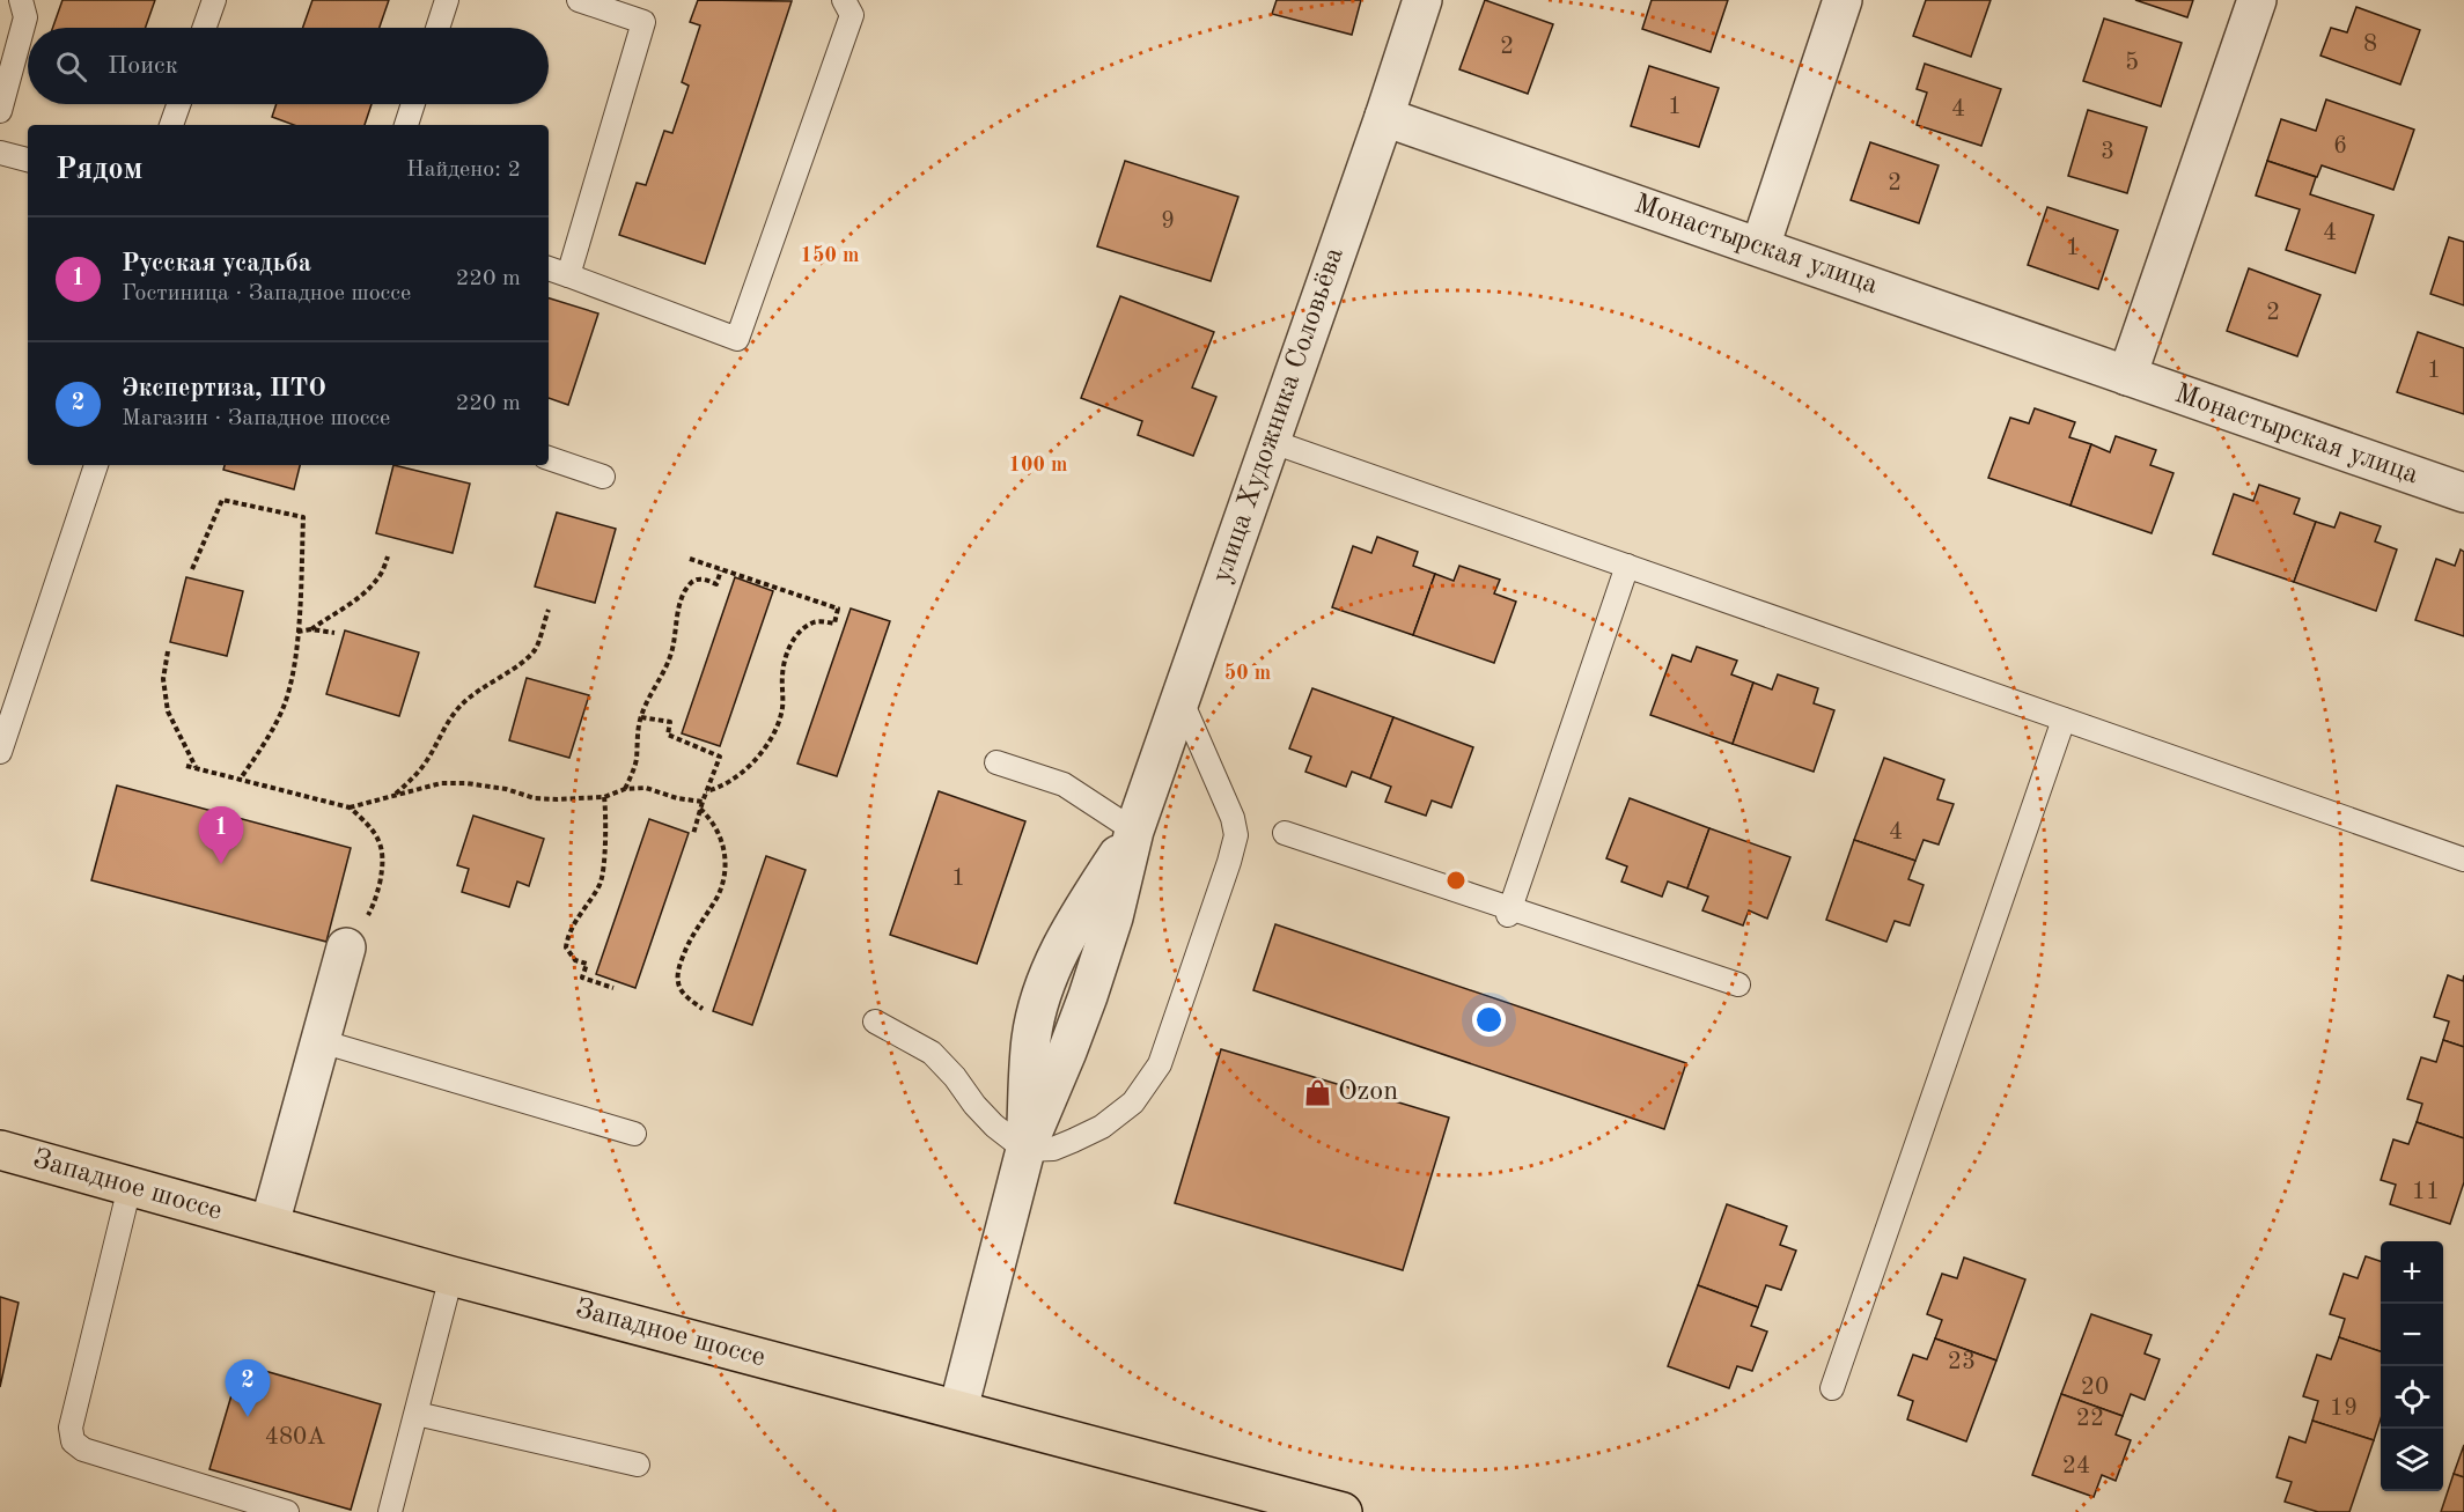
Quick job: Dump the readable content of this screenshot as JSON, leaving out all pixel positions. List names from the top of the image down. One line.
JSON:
{"streets":{"main road":["Западное шоссе"],"street":["Монастырская улица","улица Художника Соловьёва"]},"crossings":[["Монастырская улица","улица Художника Соловьёва"],["улица Художника Соловьёва","Западное шоссе"]],"places":{"shop":["Ozon"]},"house_numbers":["8","2","5","1","4","6","3","2","9","4","1","2","1","4","1","11","23","20","19","22","480А","24"],"page":{"search":"Поиск","heading":["Рядом","Найдено: 2"],"list":[{"mark":"1","name":"Русская усадьба","note":"Гостиница · Западное шоссе","value":"220 m"},{"mark":"2","name":"Экспертиза, ПТО","note":"Магазин · Западное шоссе","value":"220 m"}],"pins":["1","2"],"map_buttons":["+","−"]},"rings":["150 m","100 m","50 m"]}
